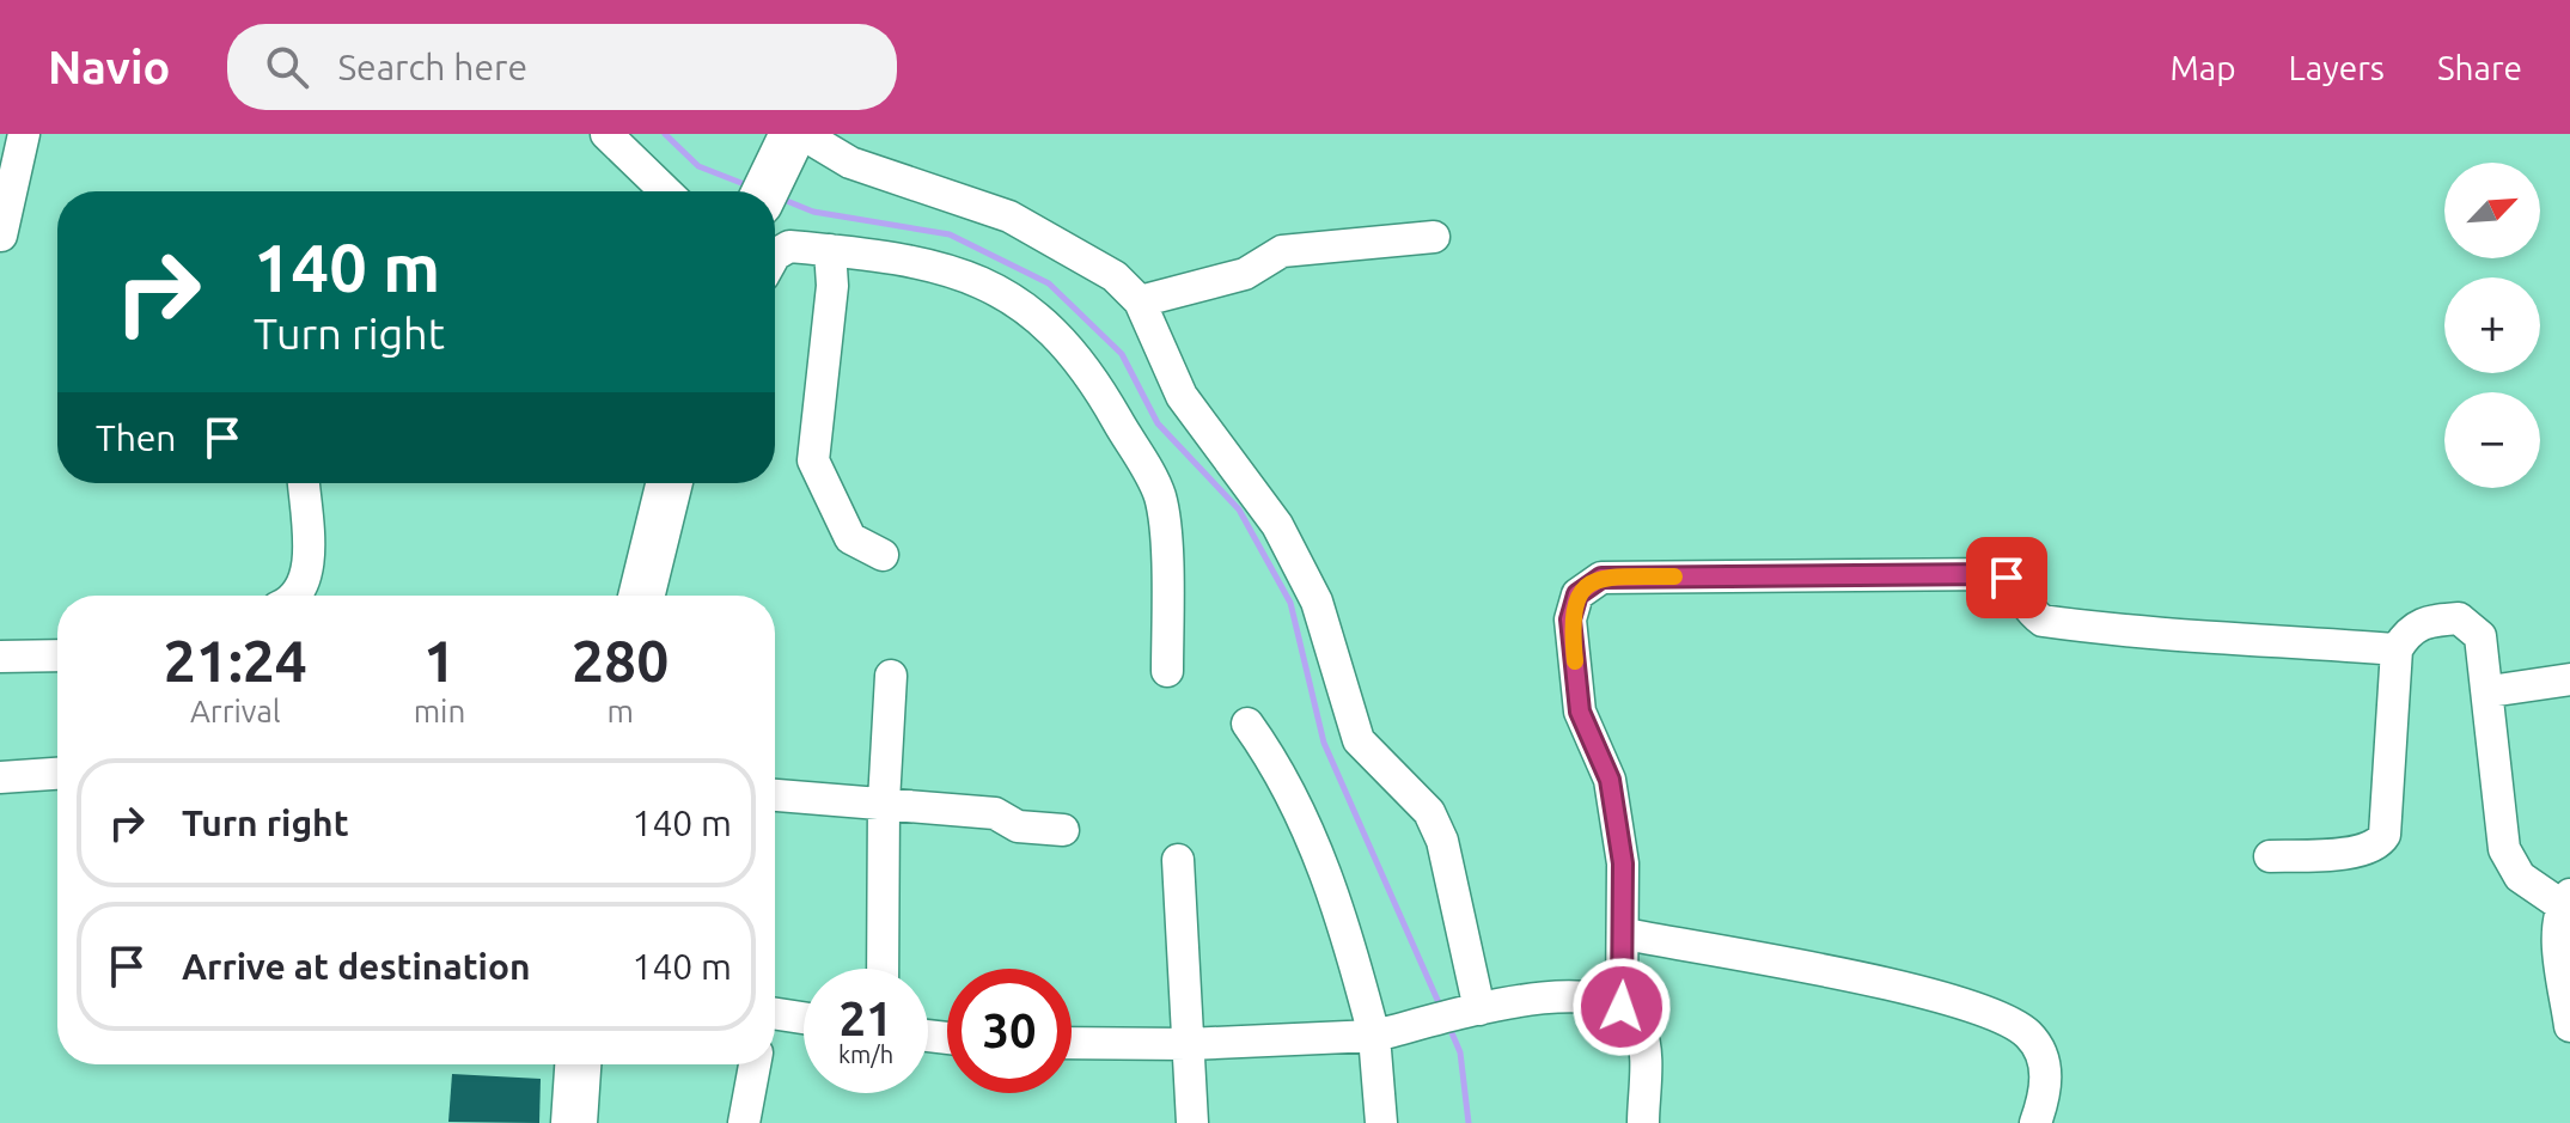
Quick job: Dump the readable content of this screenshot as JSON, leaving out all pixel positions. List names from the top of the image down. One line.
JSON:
{"north":"top right","page":{"header":"Navio","search":"Search here","nav":["Map","Layers","Share"],"map_buttons":["+","−"],"turn":["140 m","Turn right"],"then":"Then","eta":["21:24","Arrival","1","min","280","m"],"list":[{"name":"Turn right","value":"140 m"},{"name":"Arrive at destination","value":"140 m"}],"speed":"21 km/h","limit":"30"}}
